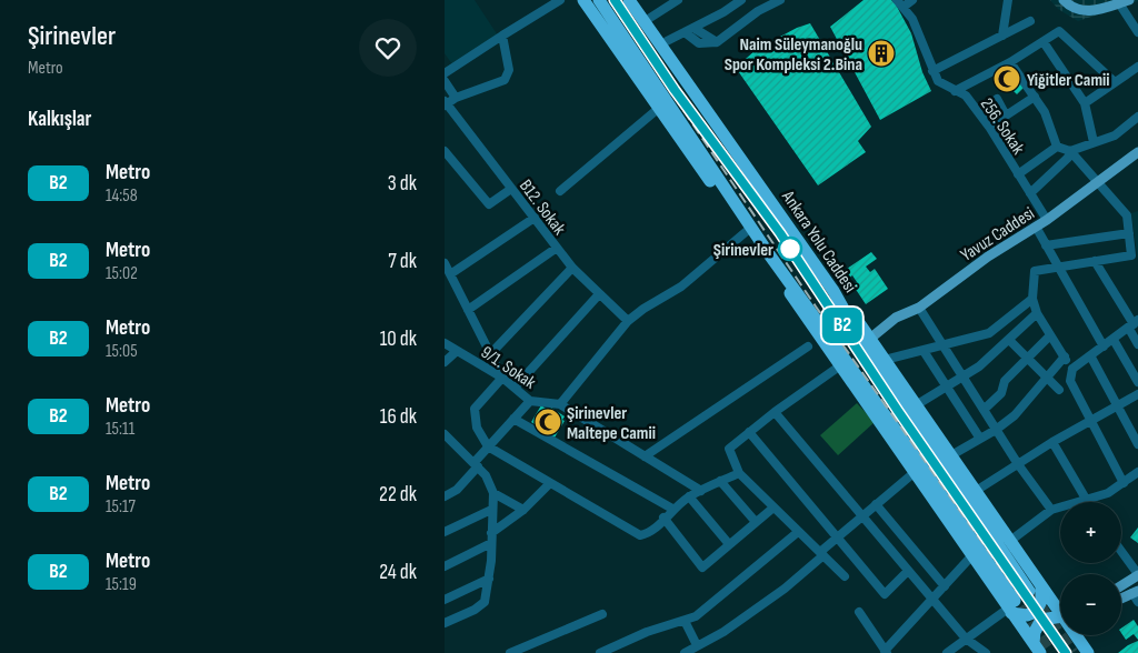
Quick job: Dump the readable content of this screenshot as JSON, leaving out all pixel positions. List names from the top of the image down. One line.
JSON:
{"streets":{"highway":["Ankara Yolu Caddesi"],"main road":["Yavuz Caddesi"],"street":["256. Sokak","B12. Sokak","9/1. Sokak"]},"crossings":[["256. Sokak","Yavuz Caddesi"]],"places":{"building":["Naim Süleymanoğlu Spor Kompleksi 2.Bina"],"mosque":["Yiğitler Camii","Şirinevler Maltepe Camii"],"other":["Şirinevler"]},"lines":["metro line B2"],"page":{"heading":[["Şirinevler","Metro"],"Kalkışlar"],"on_map":"B2","list":[{"mark":"B2","name":"Metro","note":"14:58","value":"3 dk"},{"mark":"B2","name":"Metro","note":"15:02","value":"7 dk"},{"mark":"B2","name":"Metro","note":"15:05","value":"10 dk"},{"mark":"B2","name":"Metro","note":"15:11","value":"16 dk"},{"mark":"B2","name":"Metro","note":"15:17","value":"22 dk"},{"mark":"B2","name":"Metro","note":"15:19","value":"24 dk"}],"map_buttons":["+","−"]}}
